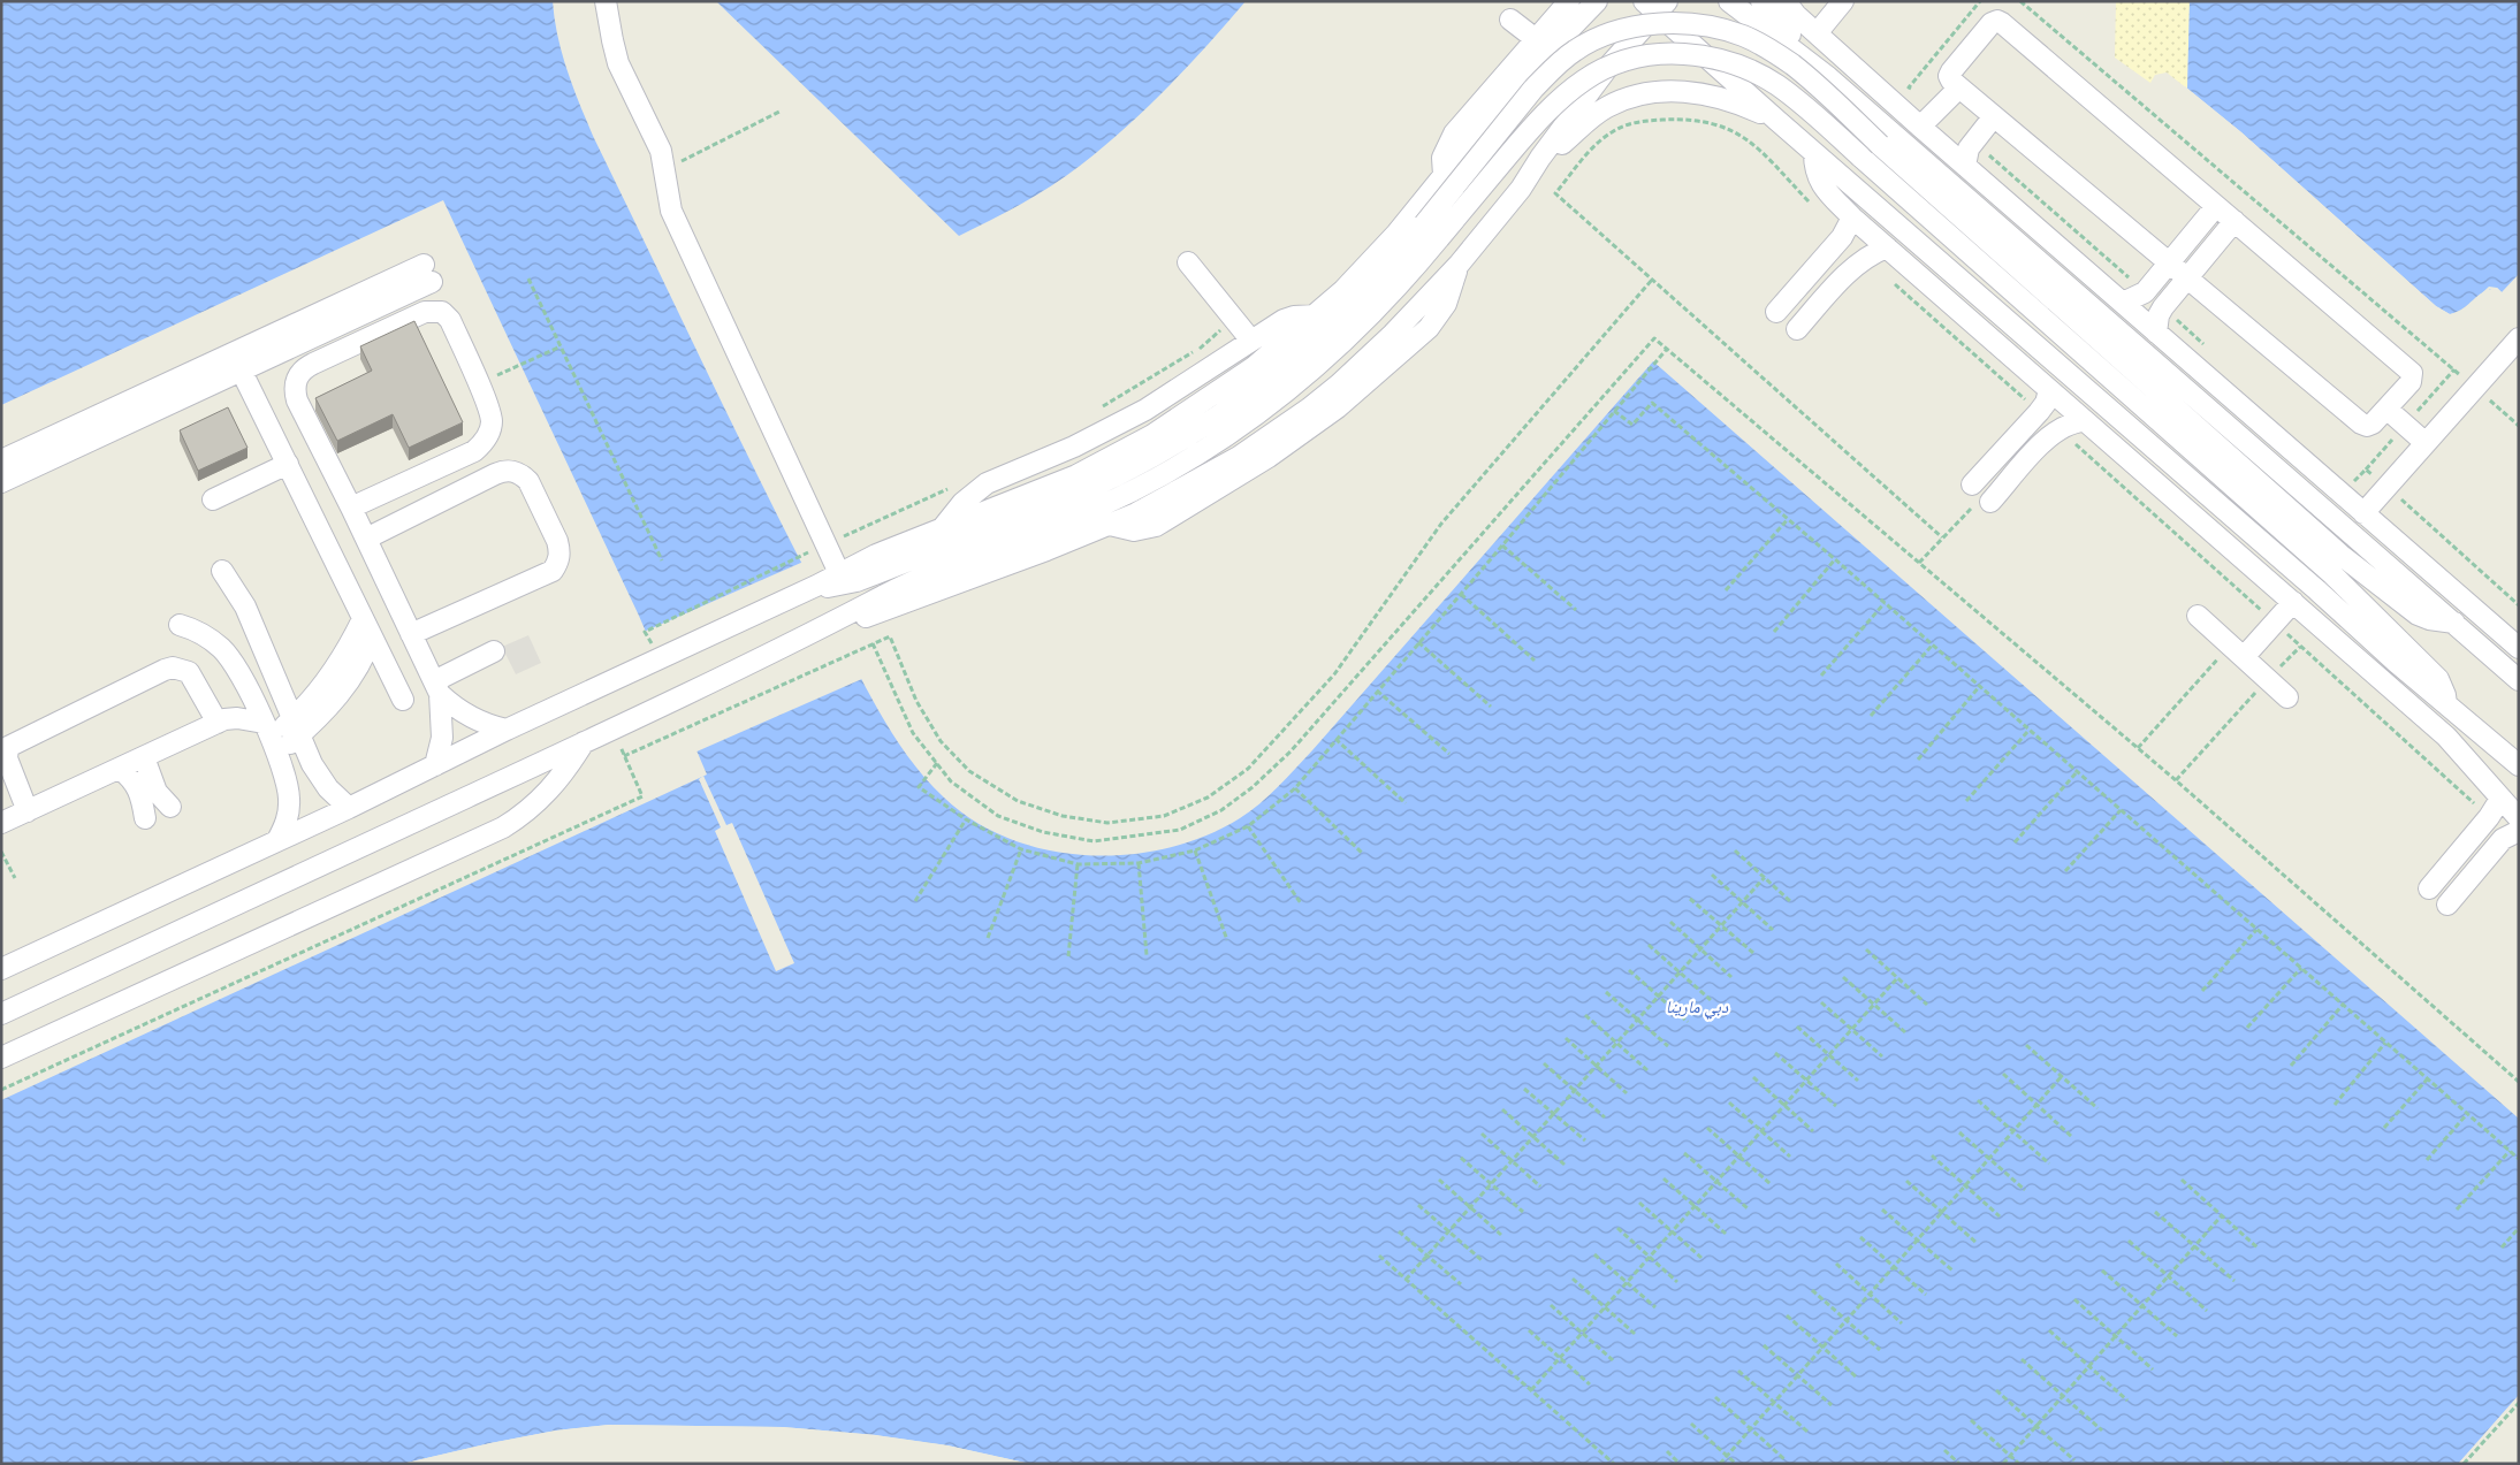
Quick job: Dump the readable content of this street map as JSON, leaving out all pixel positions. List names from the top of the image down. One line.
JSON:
{"water":["دبي مارينا"]}
